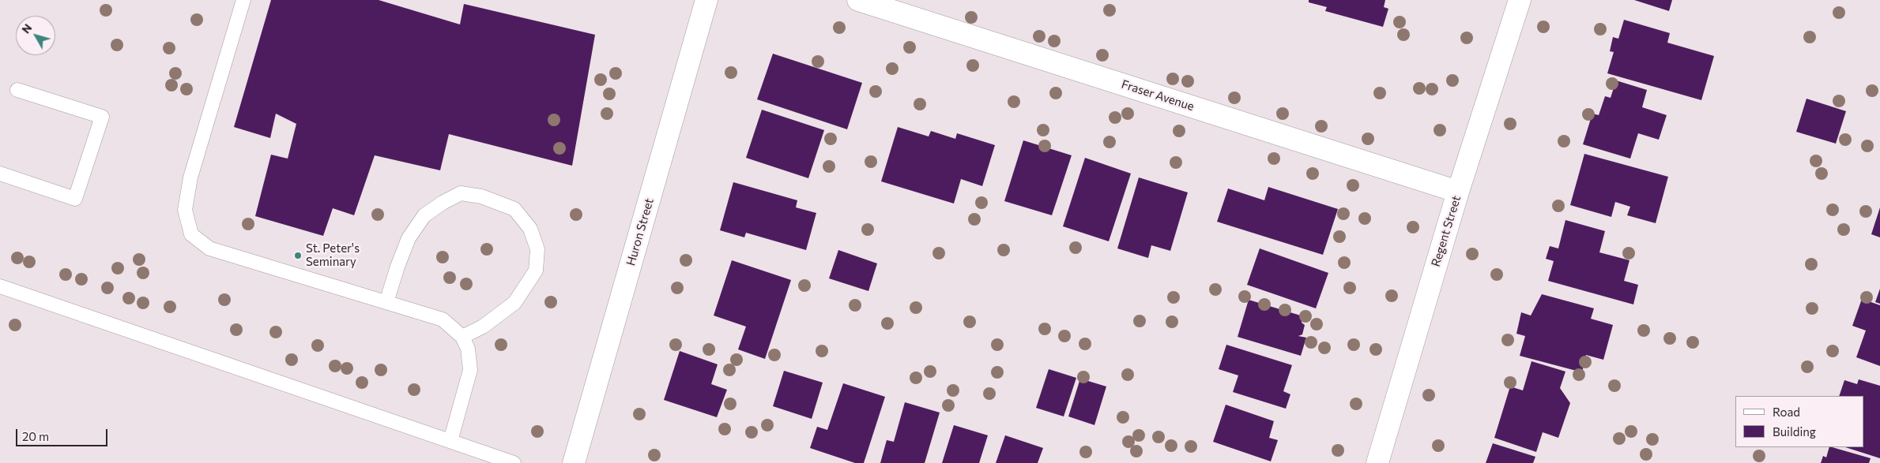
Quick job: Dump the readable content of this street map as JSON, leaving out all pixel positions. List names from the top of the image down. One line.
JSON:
{"streets":{"street":["Fraser Avenue","Regent Street","Huron Street"]},"crossings":[["Fraser Avenue","Regent Street"]],"places":["St. Peter's Seminary"],"legend":["Road","Building"],"scale_bar":"20 m","north":"top left"}
